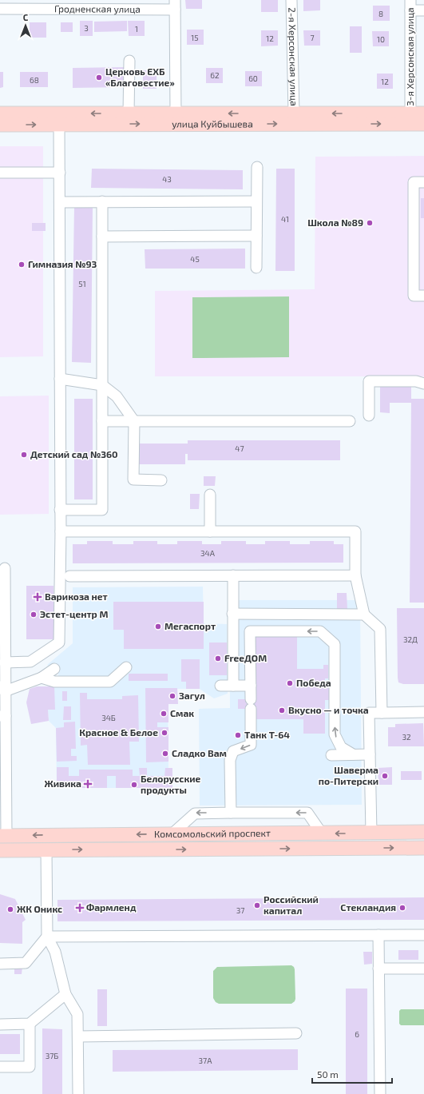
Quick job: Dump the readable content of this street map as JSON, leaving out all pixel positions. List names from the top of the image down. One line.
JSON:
{"streets":{"main road":["улица Куйбышева","Комсомольский проспект"],"street":["Гродненская улица","2-я Херсонская улица","3-я Херсонская улица"]},"crossings":[["2-я Херсонская улица","улица Куйбышева"],["3-я Херсонская улица","улица Куйбышева"]],"places":{"other":["Церковь ЕХБ «Благовестие»","Школа №89","Гимназия №93","Детский сад №360","Эстет-центр М","Мегаспорт","FreeДОМ","Победа","Загул","Вкусно — и точка","Смак","Красное & Белое","Танк Т-64","Сладко Вам","Шаверма по-Питерски","Белорусские продукты","Российский капитал","Стекландия","ЖК Оникс"],"health":["Варикоза нет","Живика","Фармленд"]},"house_numbers":["8","3","1","15","7","12","10","62","60","68","12","43","41","45","51","47","34А","32Д","34Б","32","37","6","37Б","37А"],"scale_bar":"50 m","north":"top"}
